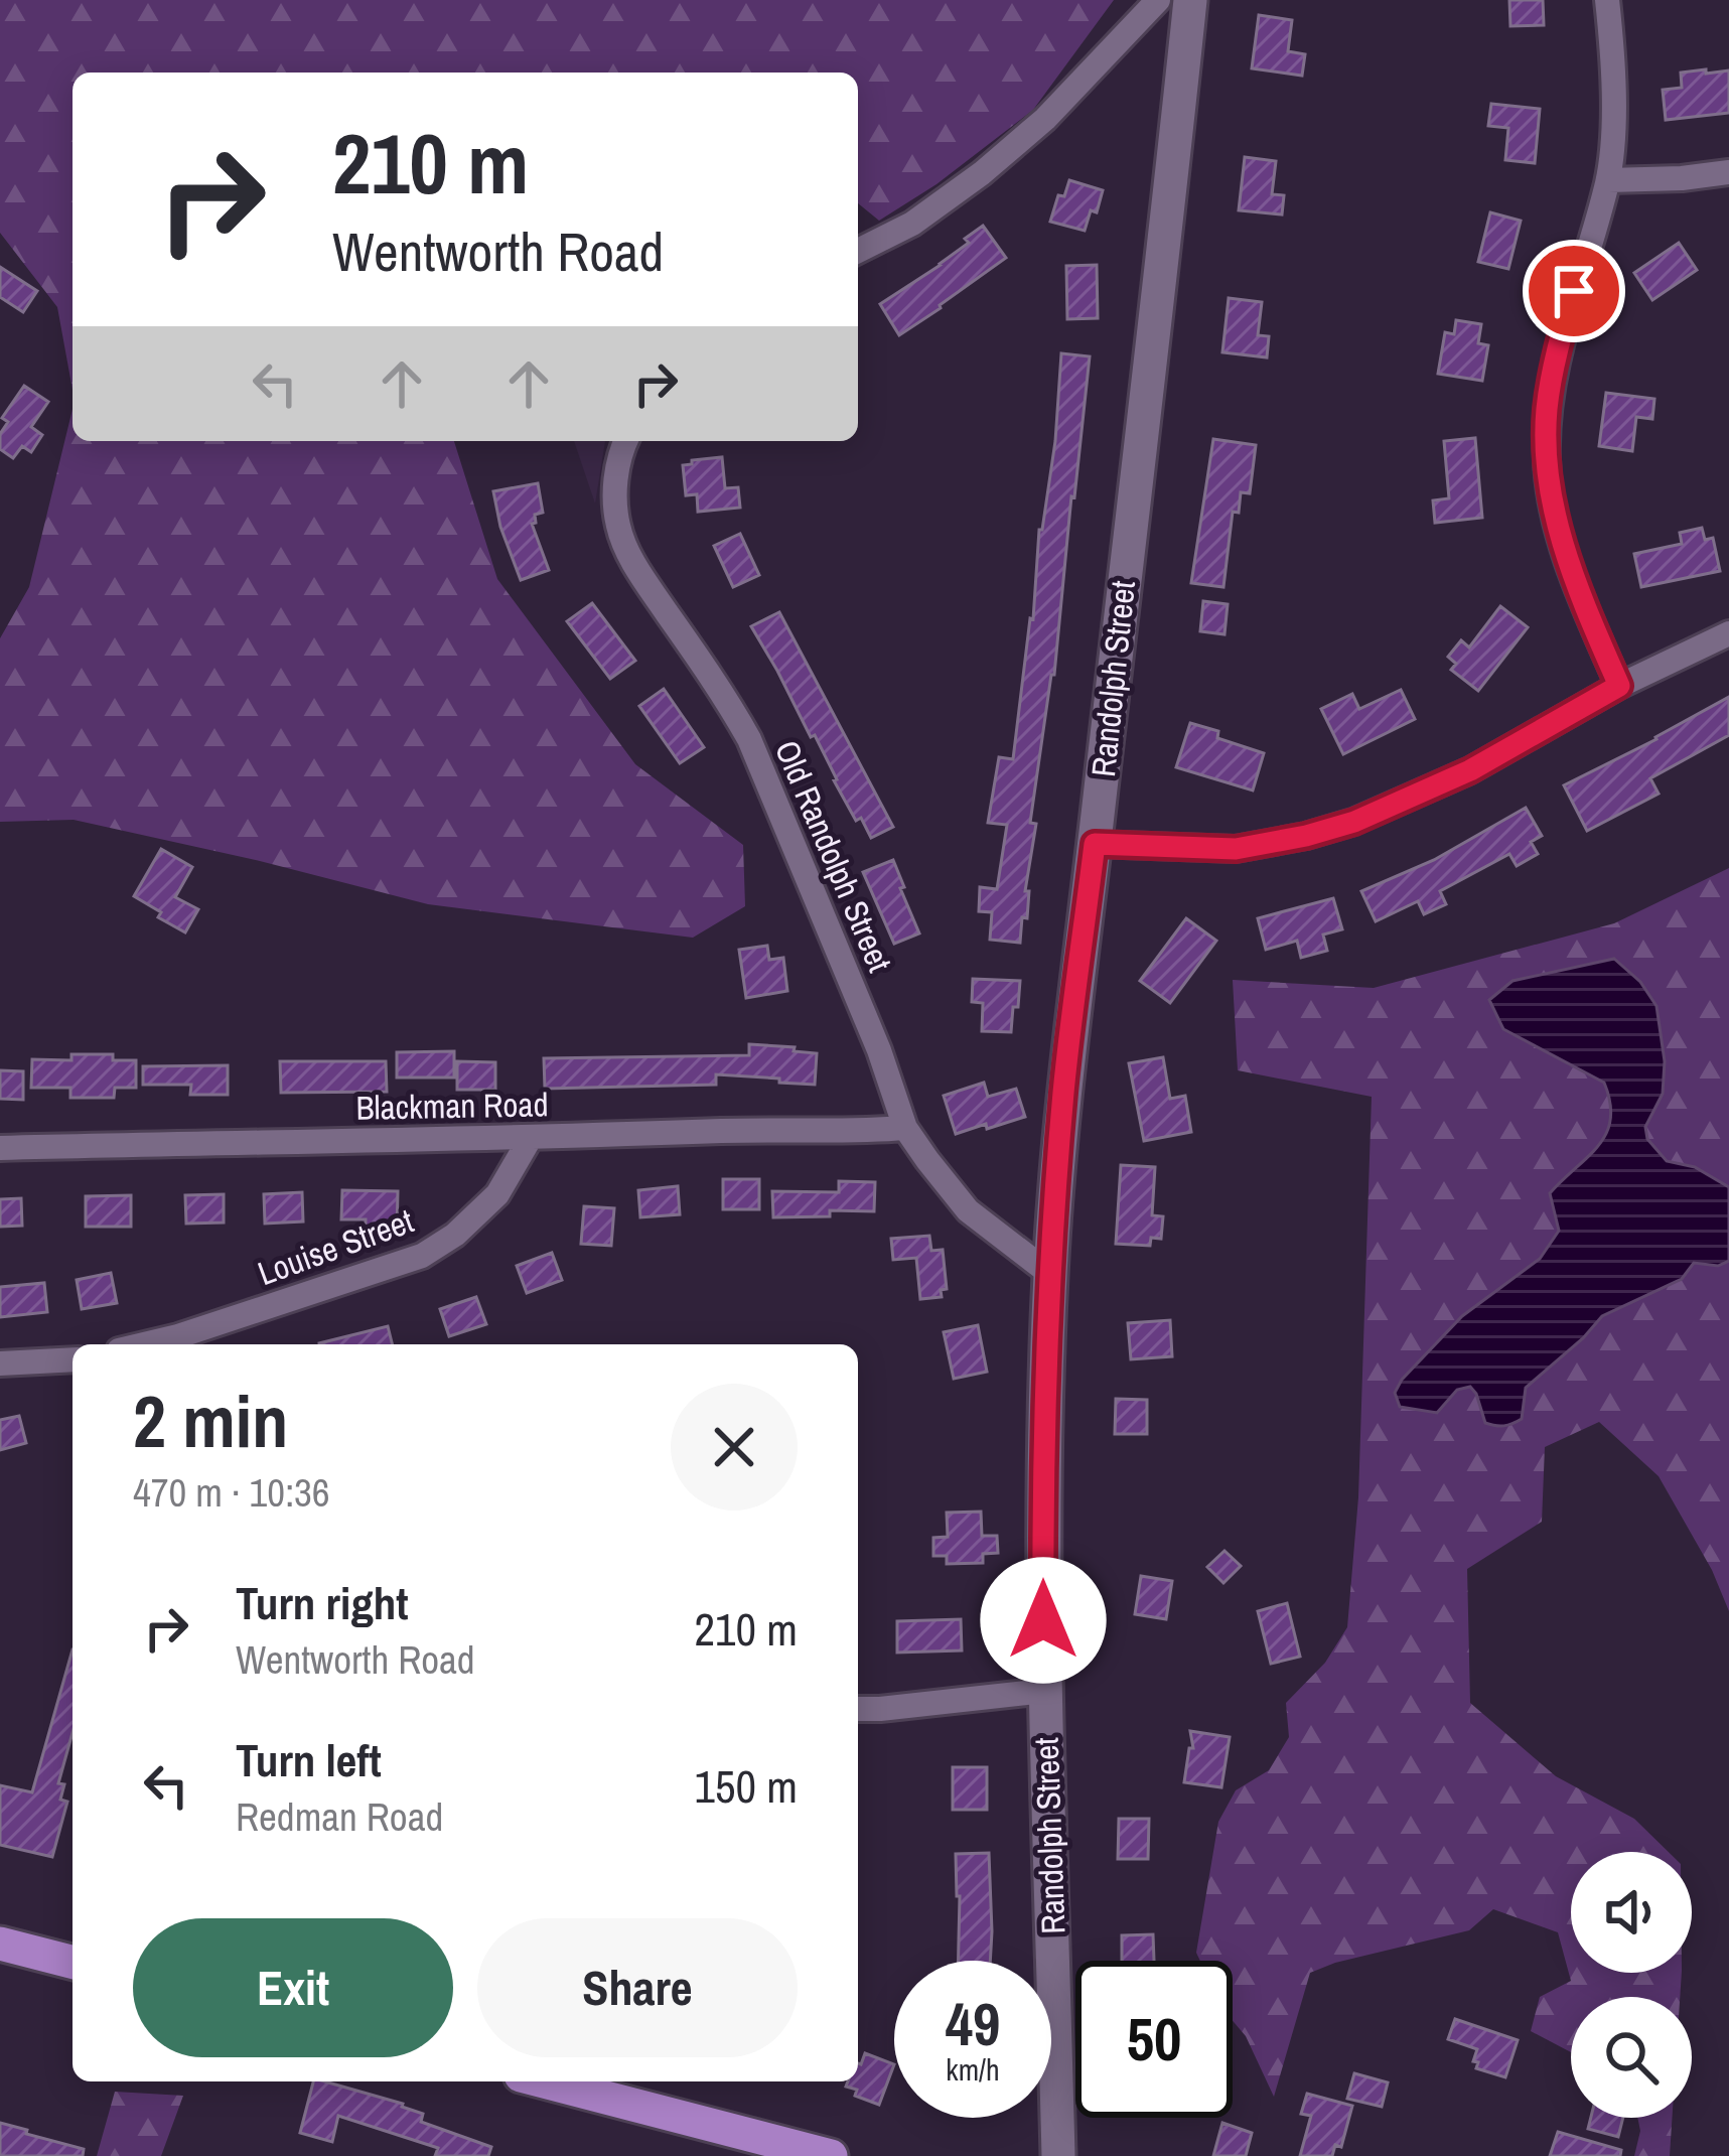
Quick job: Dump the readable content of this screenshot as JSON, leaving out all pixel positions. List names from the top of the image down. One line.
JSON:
{"streets":{"main road":["Randolph Street"],"street":["Old Randolph Street","Blackman Road","Louise Street"]},"crossings":[["Randolph Street","Old Randolph Street"],["Old Randolph Street","Blackman Road"],["Blackman Road","Louise Street"]],"page":{"turn":["210 m","Wentworth Road"],"heading":["2 min","470 m · 10:36"],"list":[{"name":"Turn right","note":"Wentworth Road","value":"210 m"},{"name":"Turn left","note":"Redman Road","value":"150 m"}],"buttons":["Exit","Share"],"speed":"49 km/h","limit":"50"}}
